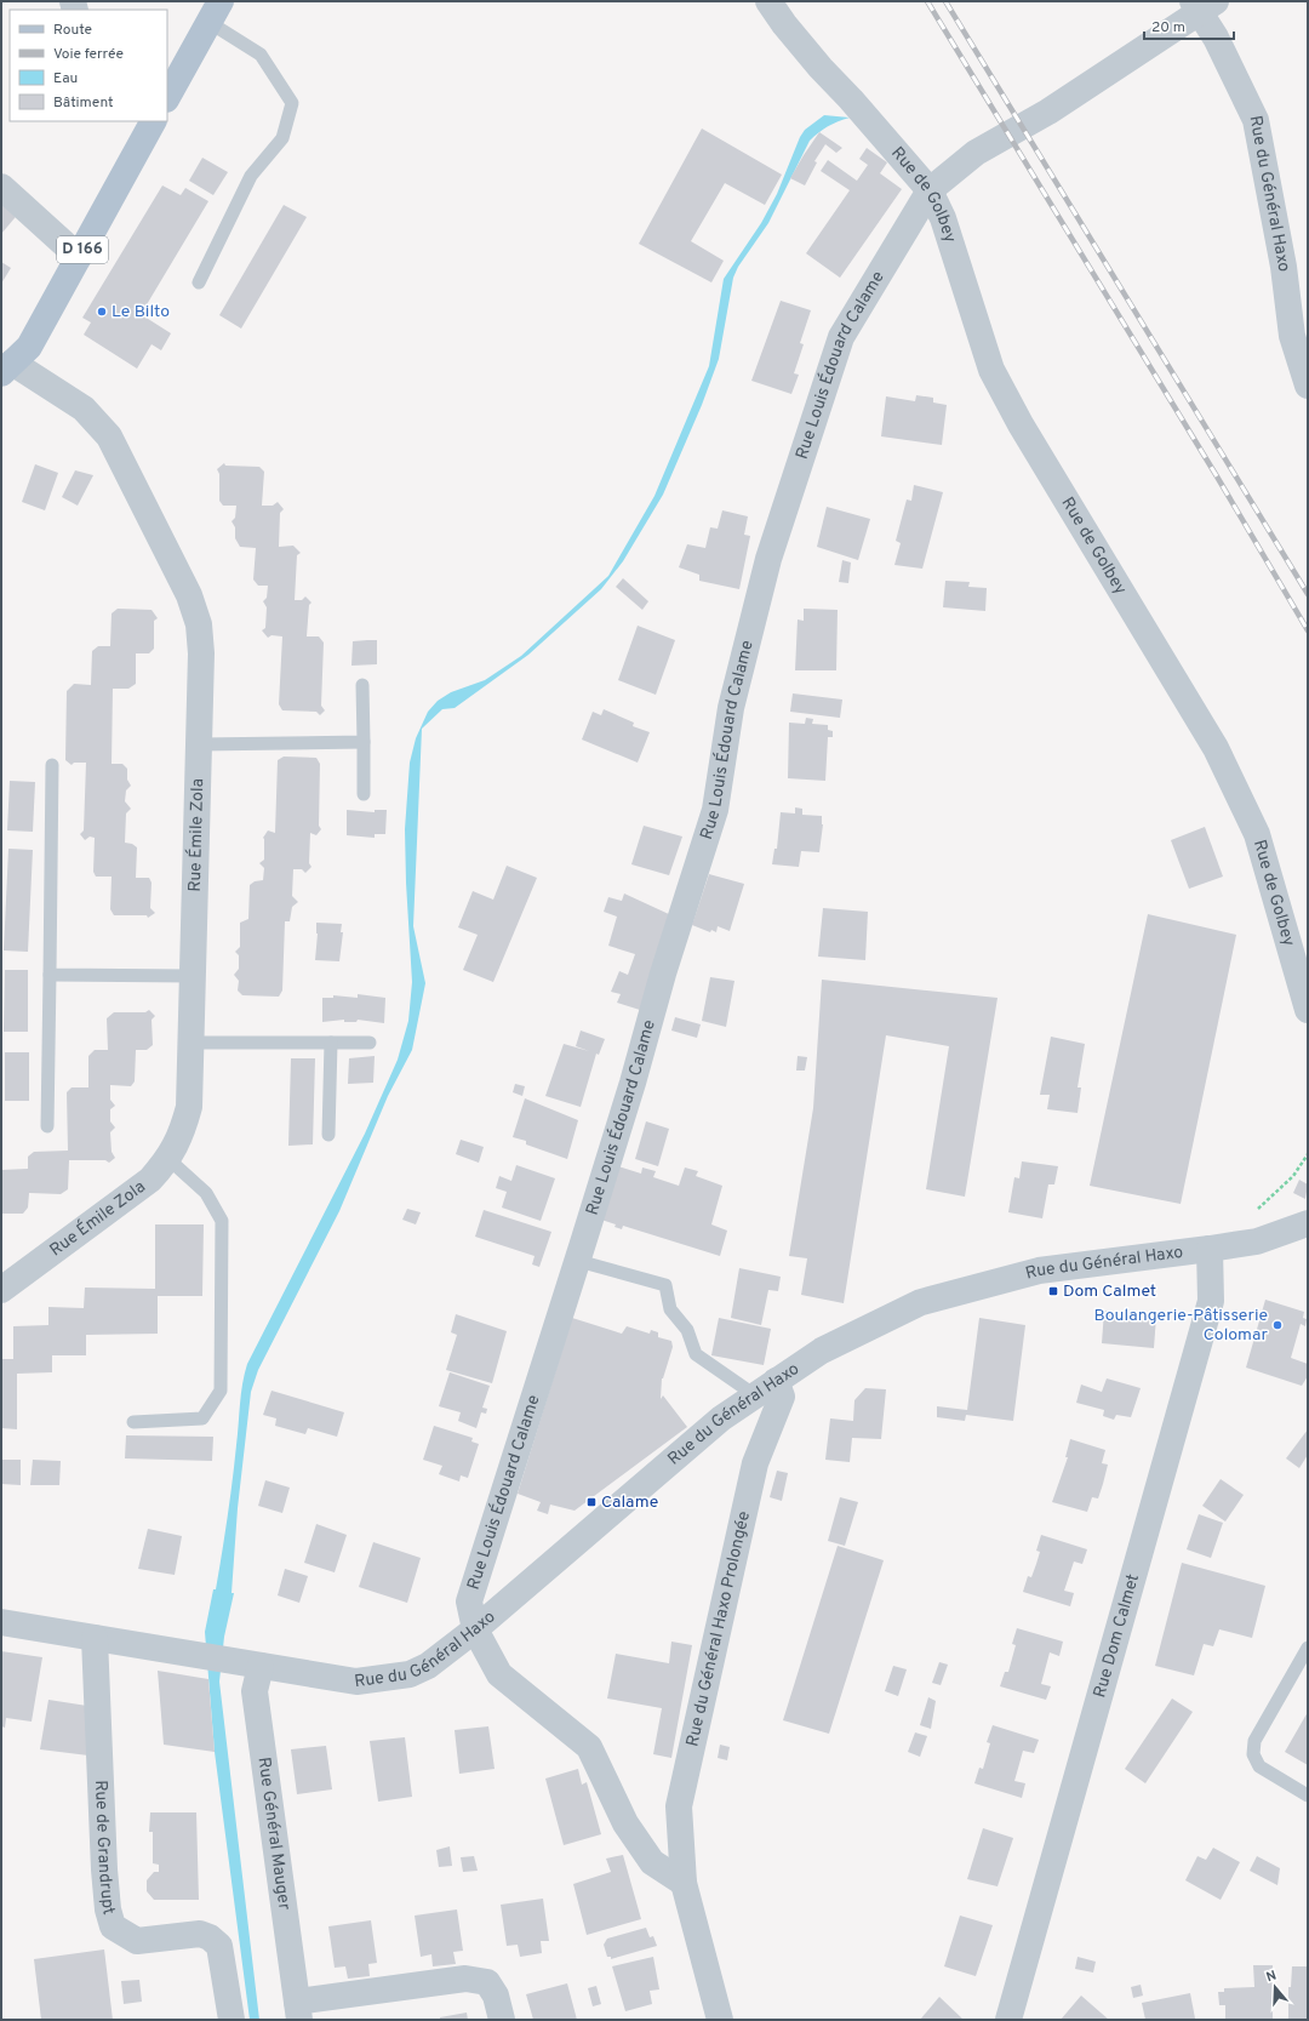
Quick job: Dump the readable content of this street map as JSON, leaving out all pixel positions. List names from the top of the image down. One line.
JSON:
{"streets":{"main road":["D 166"],"street":["Rue du Général Haxo","Rue de Golbey","Rue Louis Édouard Calame","Rue Émile Zola","Rue du Général Haxo Prolongée","Rue Dom Calmet","Rue Général Mauger","Rue de Grandrupt"]},"crossings":[["Rue du Général Haxo","Rue Louis Édouard Calame"],["Rue du Général Haxo","Rue du Général Haxo Prolongée"],["Rue du Général Haxo","Rue Dom Calmet"],["Rue du Général Haxo","Rue Général Mauger"],["Rue du Général Haxo","Rue de Grandrupt"],["Rue de Golbey","Rue Louis Édouard Calame"],["D 166","Rue Émile Zola"]],"places":{"other":["Le Bilto","Boulangerie-Pâtisserie Colomar"],"transit":["Dom Calmet","Calame"]},"legend":["Route","Voie ferrée","Eau","Bâtiment"],"scale_bar":"20 m","north":"top"}
